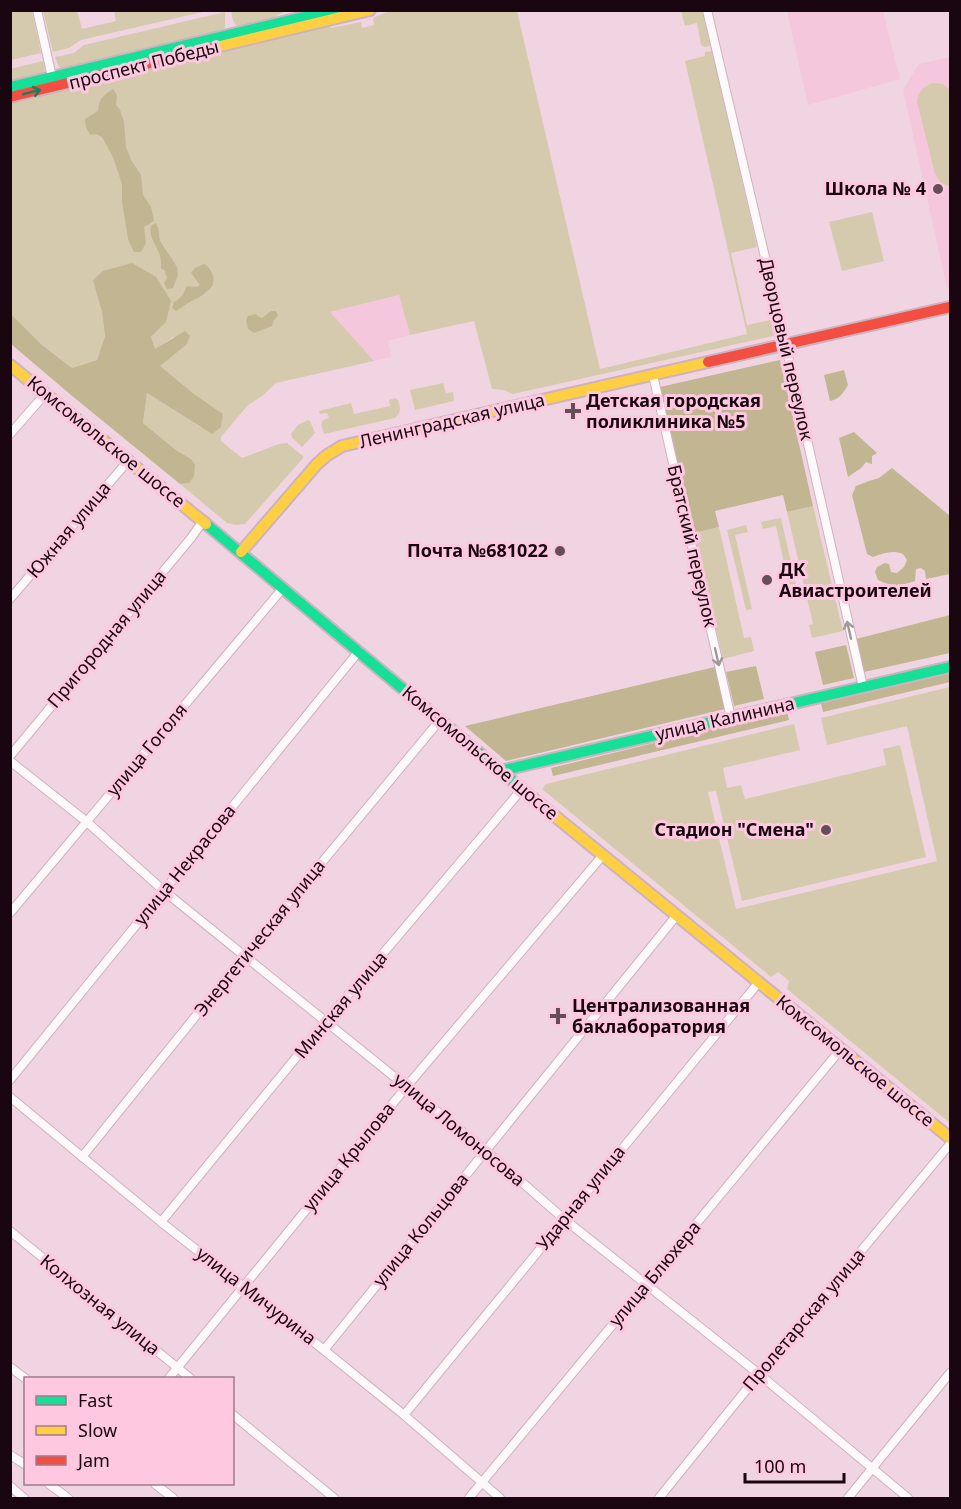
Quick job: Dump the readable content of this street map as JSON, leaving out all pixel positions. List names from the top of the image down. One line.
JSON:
{"streets":{"main road":["проспект Победы","Ленинградская улица","Комсомольское шоссе","улица Калинина"],"street":["Дворцовый переулок","Южная улица","Братский переулок","Пригородная улица","улица Гоголя","улица Некрасова","Энергетическая улица","Минская улица","улица Ломоносова","улица Крылова","Ударная улица","улица Кольцова","улица Блюхера","улица Мичурина","Колхозная улица","Пролетарская улица"]},"crossings":[["Дворцовый переулок","Ленинградская улица"],["Дворцовый переулок","улица Калинина"],["Ленинградская улица","Комсомольское шоссе"],["Ленинградская улица","Братский переулок"],["Комсомольское шоссе","Южная улица"],["Комсомольское шоссе","Пригородная улица"],["Комсомольское шоссе","улица Калинина"],["Комсомольское шоссе","улица Гоголя"],["Комсомольское шоссе","улица Некрасова"],["Комсомольское шоссе","Энергетическая улица"],["Комсомольское шоссе","Минская улица"],["Комсомольское шоссе","улица Крылова"],["Комсомольское шоссе","Ударная улица"],["Комсомольское шоссе","улица Кольцова"],["Комсомольское шоссе","улица Блюхера"],["Братский переулок","улица Калинина"],["Пригородная улица","улица Ломоносова"],["улица Гоголя","улица Ломоносова"],["улица Некрасова","улица Ломоносова"],["Энергетическая улица","улица Ломоносова"],["Энергетическая улица","улица Мичурина"],["Минская улица","улица Ломоносова"],["Минская улица","улица Мичурина"],["улица Ломоносова","улица Крылова"],["улица Ломоносова","Ударная улица"],["улица Ломоносова","улица Кольцова"],["улица Ломоносова","улица Блюхера"],["улица Ломоносова","Пролетарская улица"],["улица Крылова","улица Мичурина"],["улица Крылова","Колхозная улица"],["Ударная улица","улица Мичурина"],["улица Кольцова","улица Мичурина"],["улица Блюхера","улица Мичурина"]],"one_way":["Дворцовый переулок","Братский переулок"],"places":{"other":["Школа № 4","Почта №681022","ДК Авиастроителей","Стадион \"Смена\""],"health":["Детская городская поликлиника №5","Централизованная баклаборатория"]},"legend":["Fast","Slow","Jam"],"scale_bar":"100 m"}
